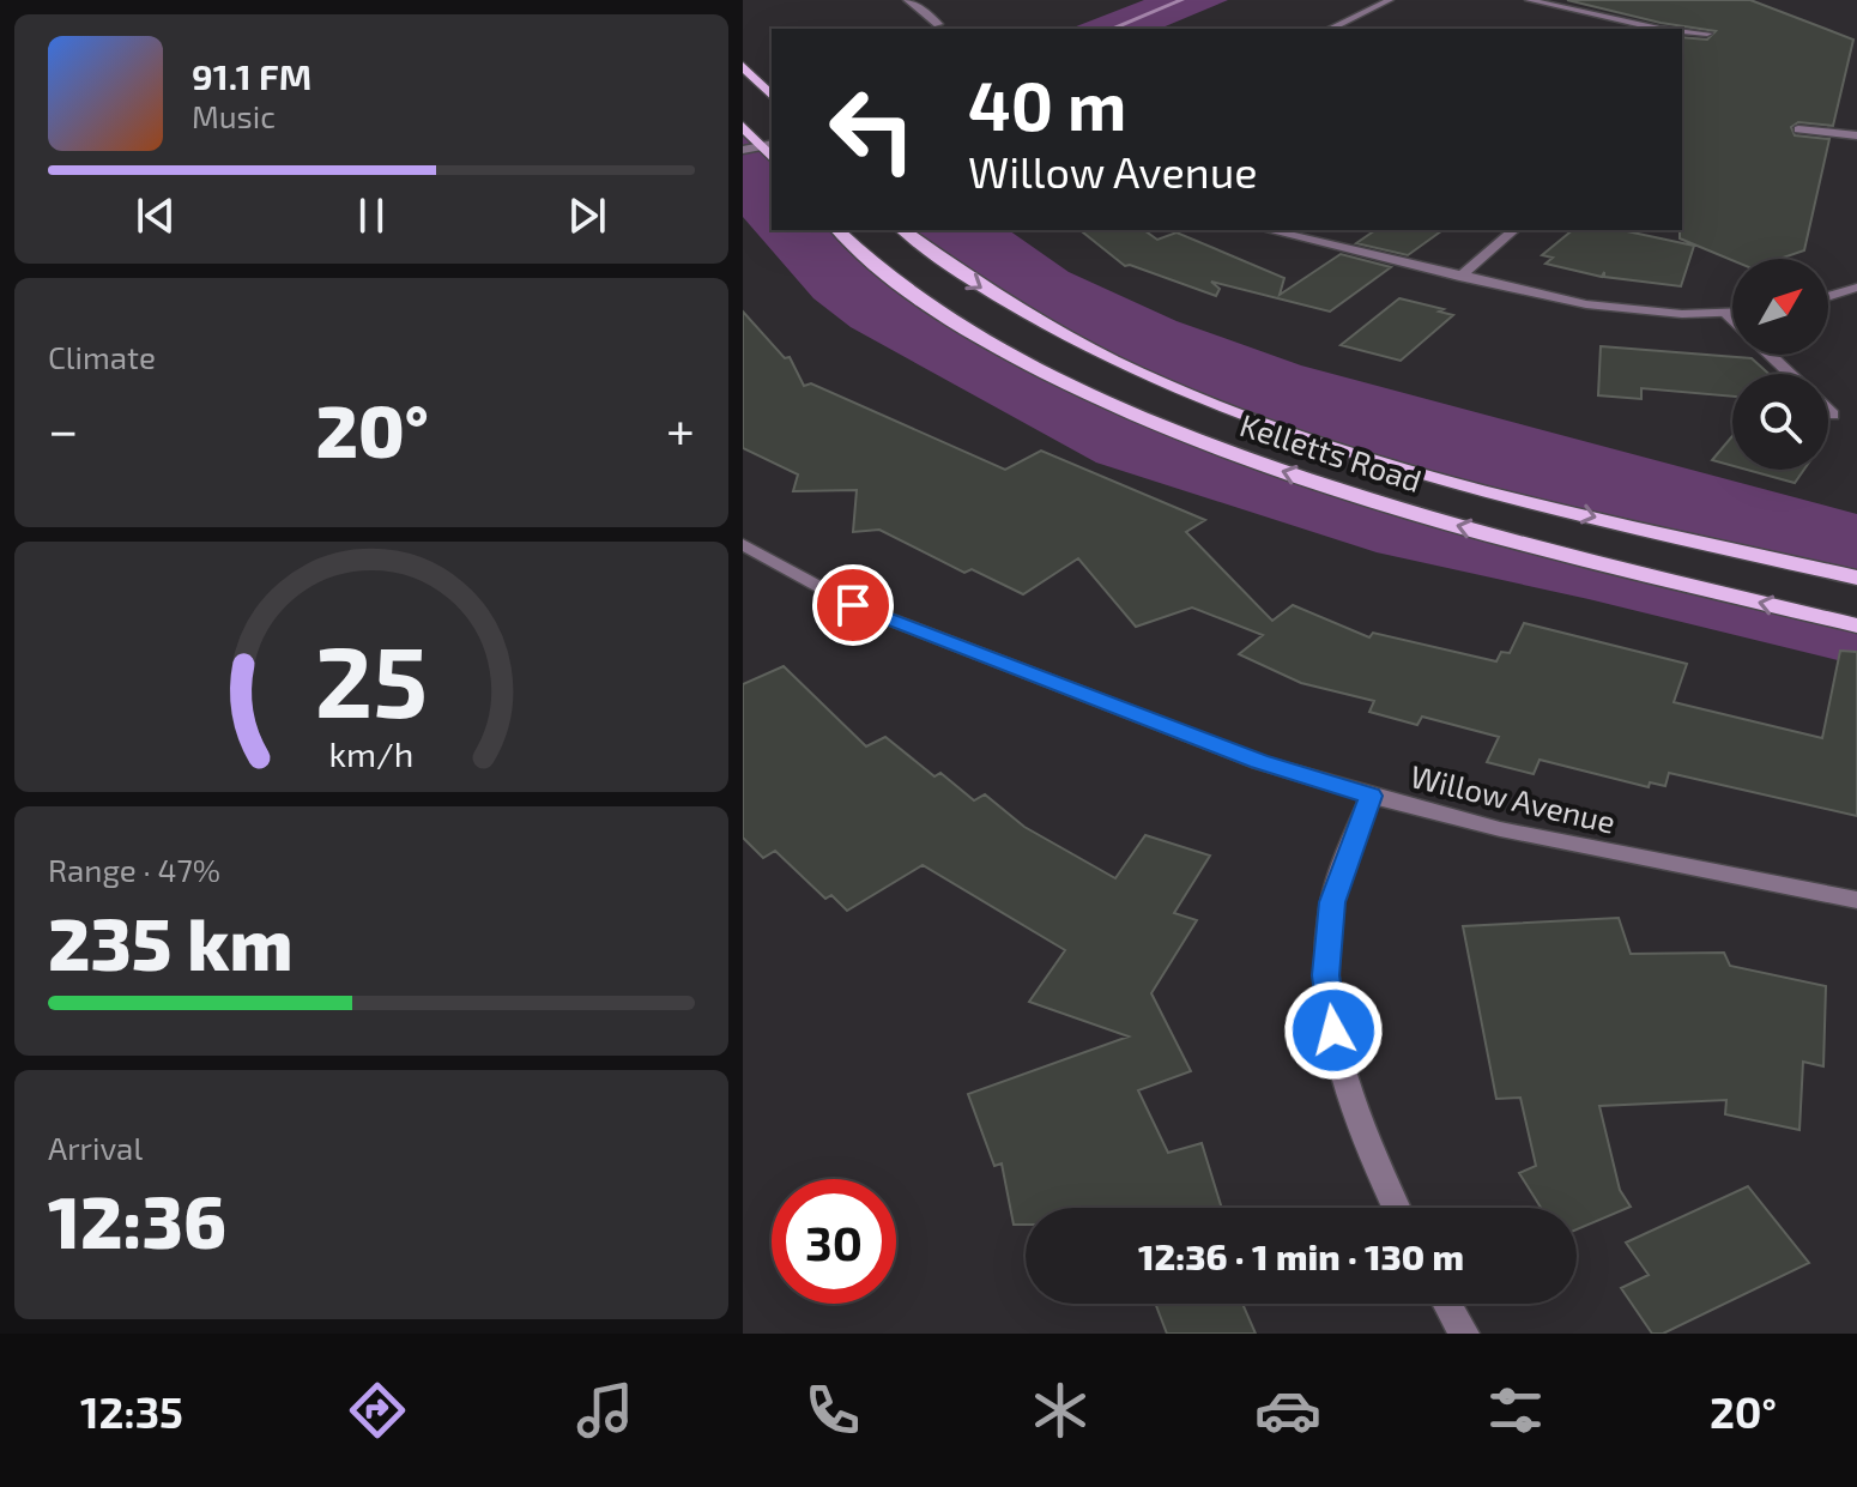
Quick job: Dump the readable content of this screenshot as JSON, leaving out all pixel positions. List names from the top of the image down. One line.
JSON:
{"streets":{"main road":["Kelletts Road"],"street":["Willow Avenue"]},"north":"top right","page":{"turn":["40 m","Willow Avenue"],"song":["91.1 FM","Music"],"tile":["Climate",["Range · 47%","235 km"],["Arrival","12:36"]],"heat":["−","20°","+"],"limit":"30","trip":"12:36 · 1 min · 130 m","tabs":["12:35","20°"],"gauge":["25","km/h"]}}
